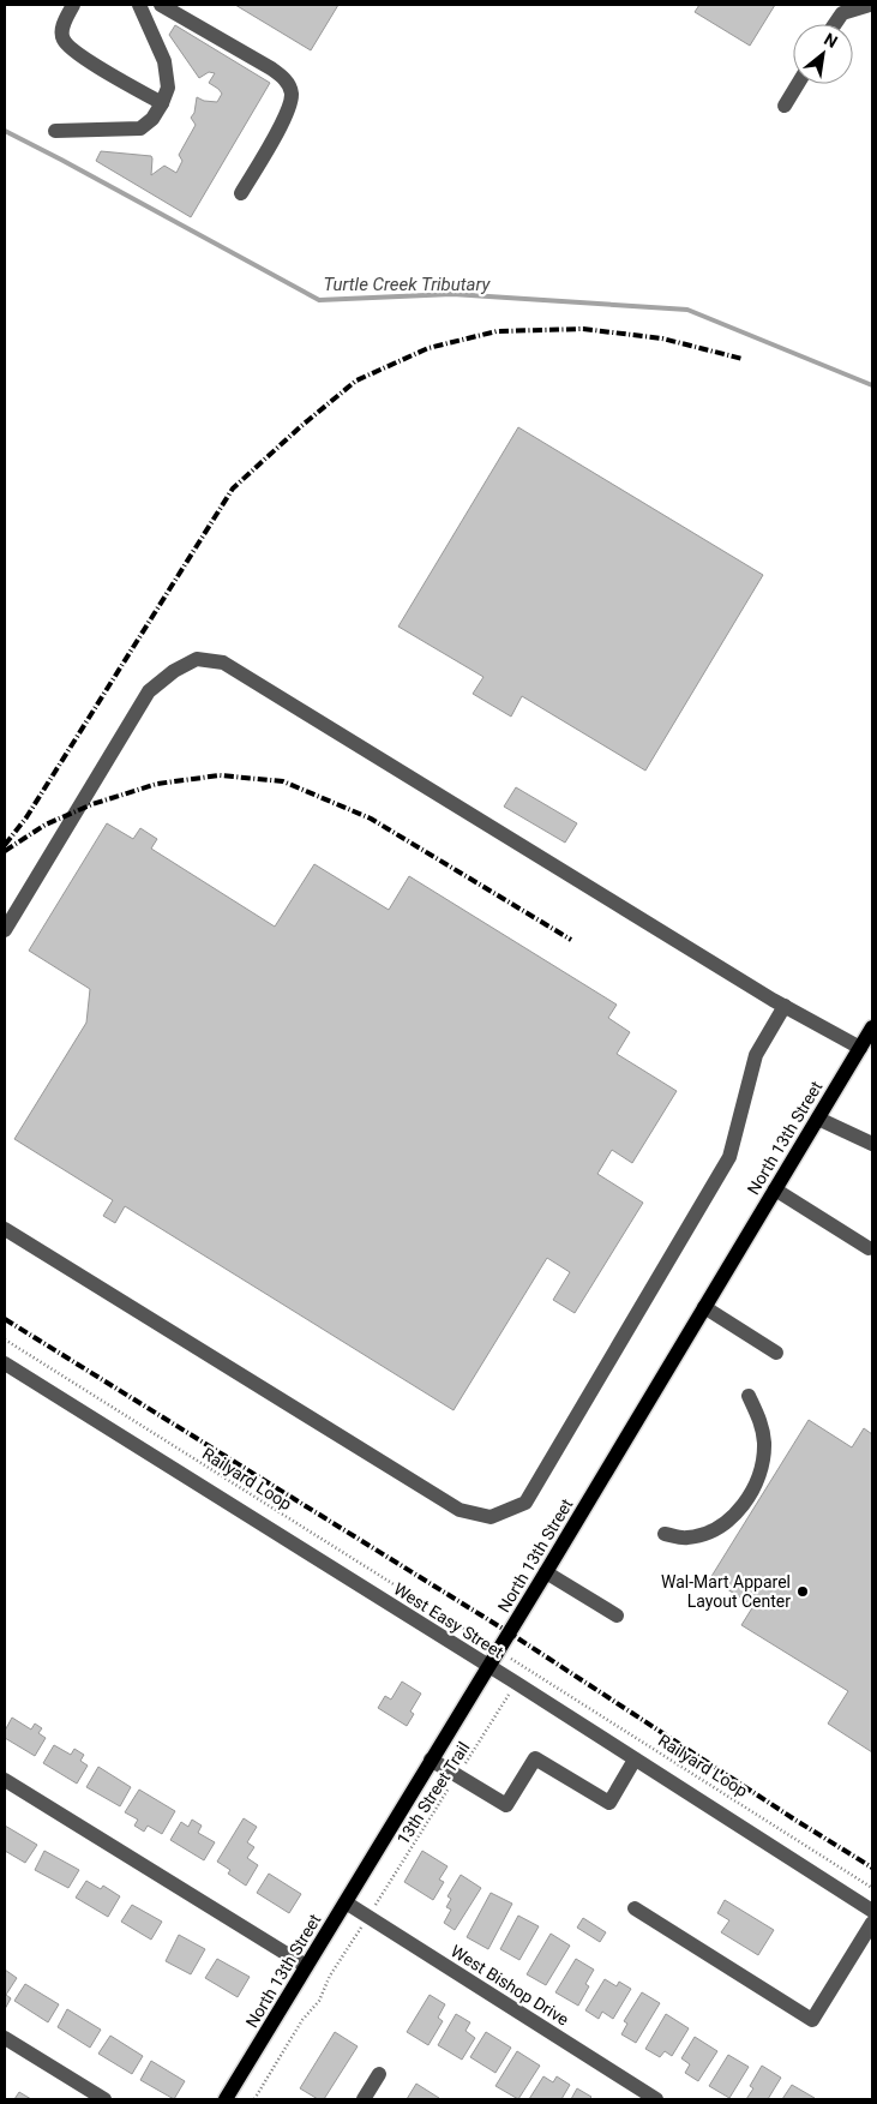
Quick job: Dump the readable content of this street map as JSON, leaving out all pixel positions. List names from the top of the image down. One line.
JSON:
{"streets":{"main road":["North 13th Street"],"street":["West Easy Street","West Bishop Drive"],"path":["Railyard Loop","13th Street Trail"]},"crossings":[["North 13th Street","West Easy Street"],["North 13th Street","West Bishop Drive"]],"water":["Turtle Creek Tributary"],"places":["Wal-Mart Apparel Layout Center"],"north":"top right"}
